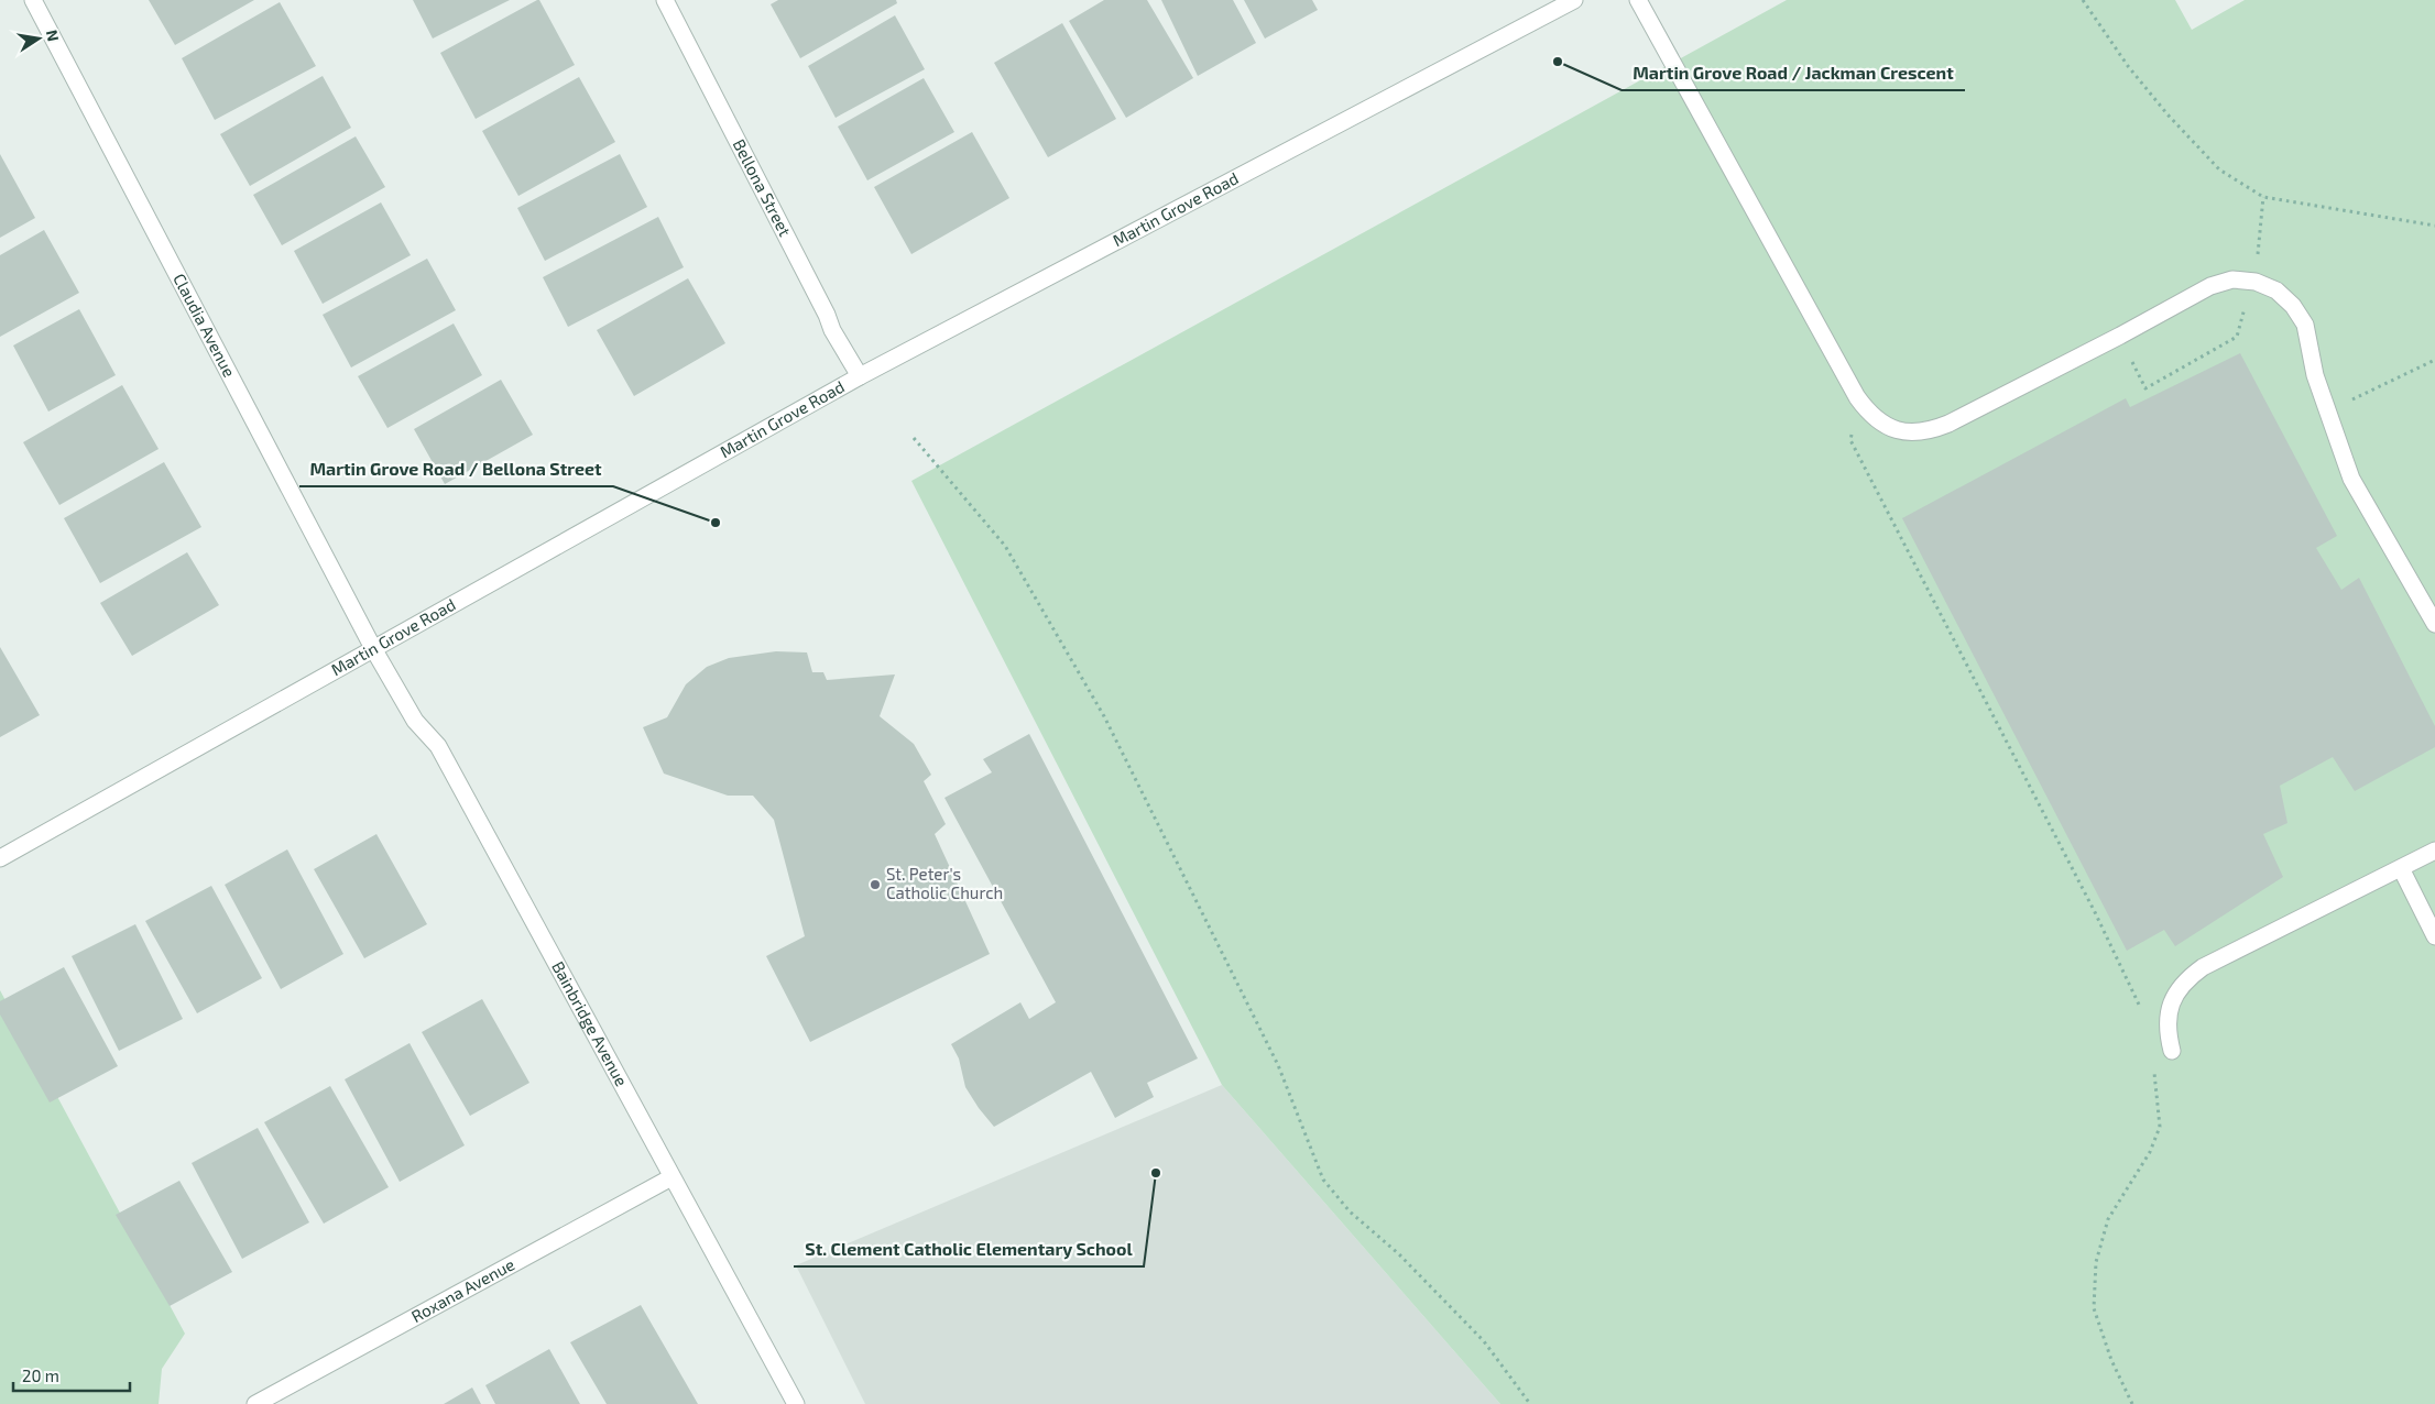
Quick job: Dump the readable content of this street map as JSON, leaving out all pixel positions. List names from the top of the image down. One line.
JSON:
{"streets":{"street":["Bellona Street","Martin Grove Road","Claudia Avenue","Bainbridge Avenue","Roxana Avenue"]},"crossings":[["Bellona Street","Martin Grove Road"],["Martin Grove Road","Claudia Avenue"],["Martin Grove Road","Bainbridge Avenue"],["Claudia Avenue","Bainbridge Avenue"],["Bainbridge Avenue","Roxana Avenue"]],"places":["Martin Grove Road / Jackman Crescent","Martin Grove Road / Bellona Street","St. Peter's Catholic Church","St. Clement Catholic Elementary School"],"scale_bar":"20 m","north":"right"}
